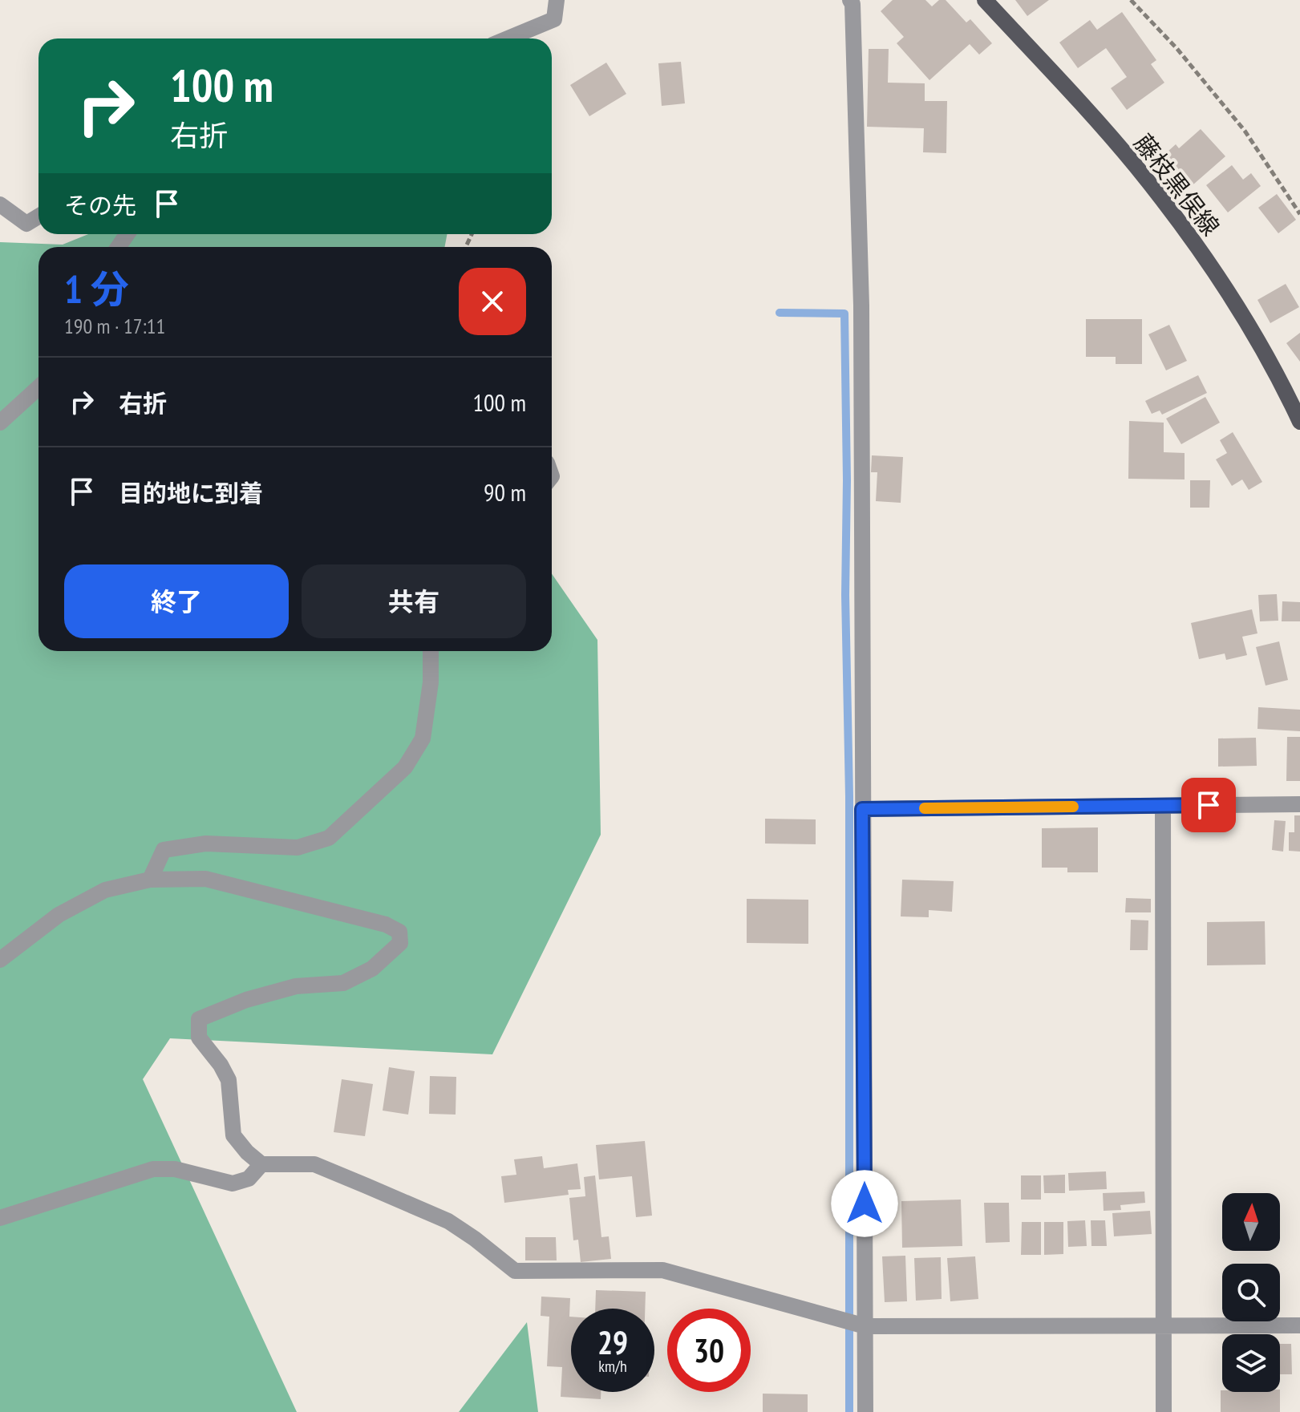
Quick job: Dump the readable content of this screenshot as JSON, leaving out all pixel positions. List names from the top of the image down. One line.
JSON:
{"streets":{"main road":["藤枝黒俣線"]},"north":"top","page":{"turn":["100 m","右折"],"then":"その先","heading":["1 分","190 m · 17:11"],"list":[{"name":"右折","value":"100 m"},{"name":"目的地に到着","value":"90 m"}],"buttons":["終了","共有"],"speed":"29 km/h","limit":"30"}}
